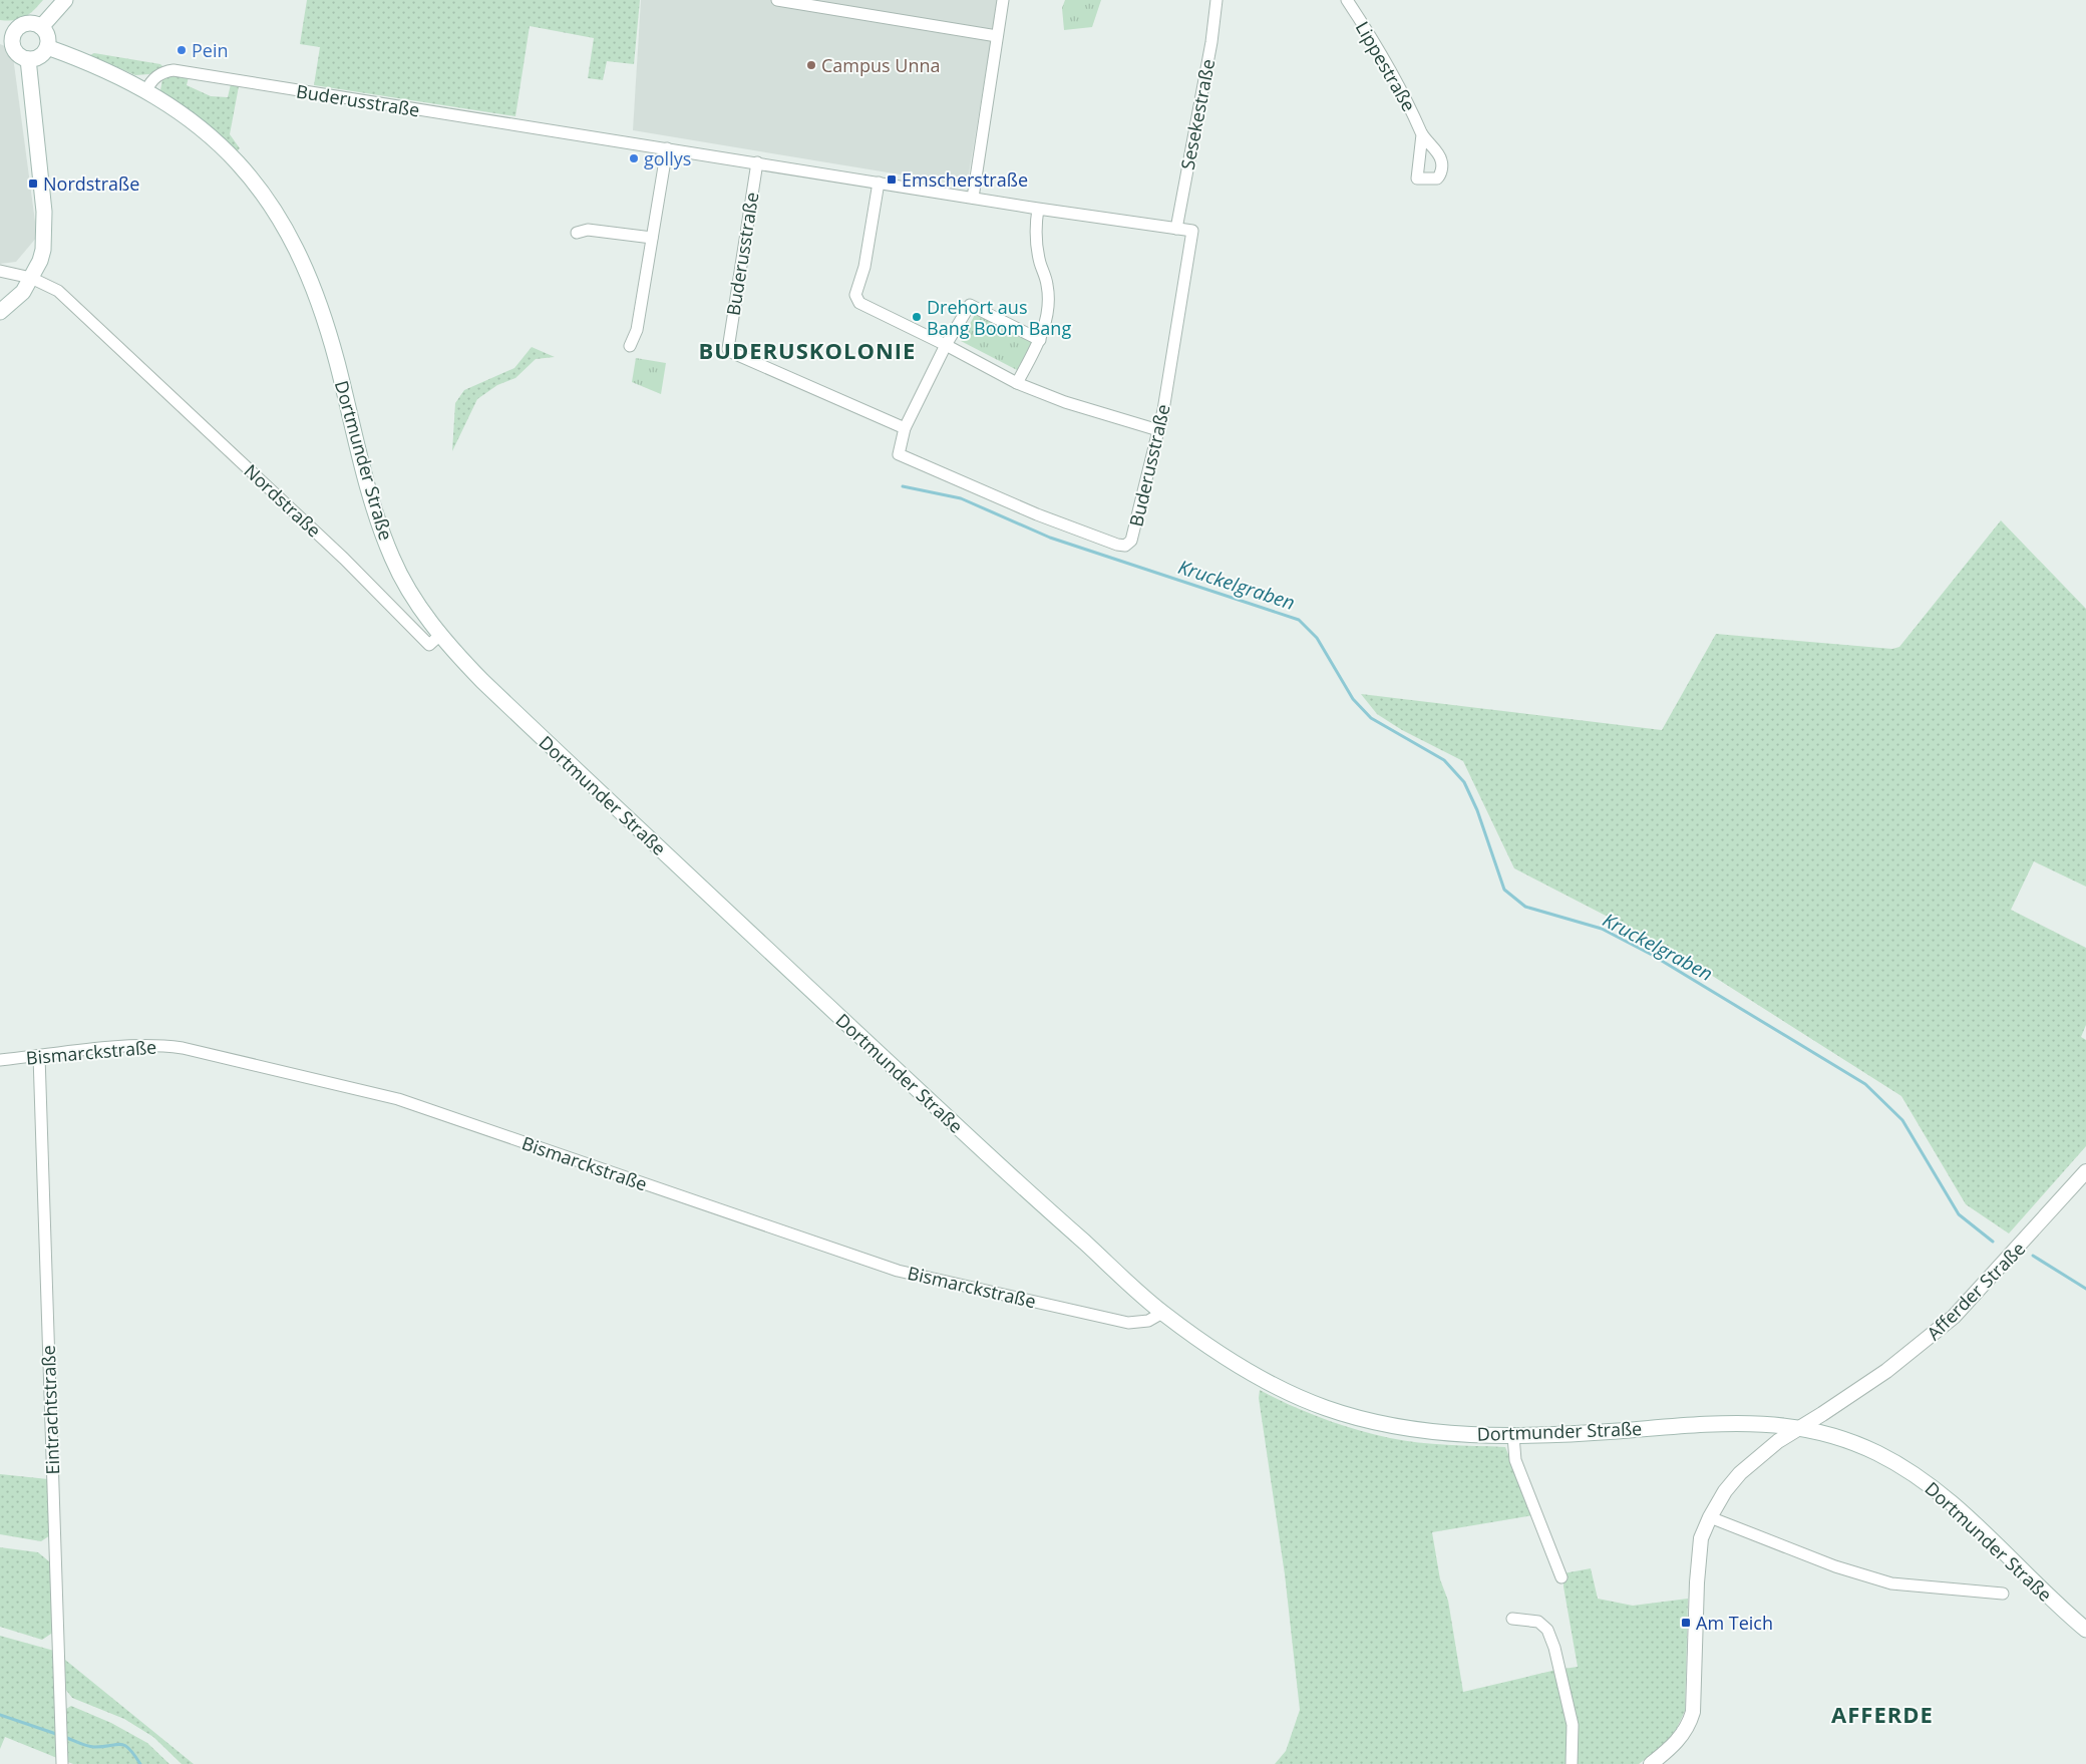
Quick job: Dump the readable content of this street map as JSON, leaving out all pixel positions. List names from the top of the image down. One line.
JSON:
{"streets":{"main road":["Dortmunder Straße"],"street":["Lippestraße","Buderusstraße","Sesekestraße","Nordstraße","Bismarckstraße","Afferder Straße","Eintrachtstraße"]},"crossings":[["Buderusstraße","Sesekestraße"],["Buderusstraße","Dortmunder Straße"],["Dortmunder Straße","Nordstraße"],["Dortmunder Straße","Bismarckstraße"],["Dortmunder Straße","Afferder Straße"],["Bismarckstraße","Eintrachtstraße"]],"districts":["BUDERUSKOLONIE","AFFERDE"],"water":["Kruckelgraben"],"places":{"other":["Pein","Campus Unna","gollys","Drehort aus Bang Boom Bang"],"transit":["Emscherstraße","Nordstraße","Am Teich"]}}
